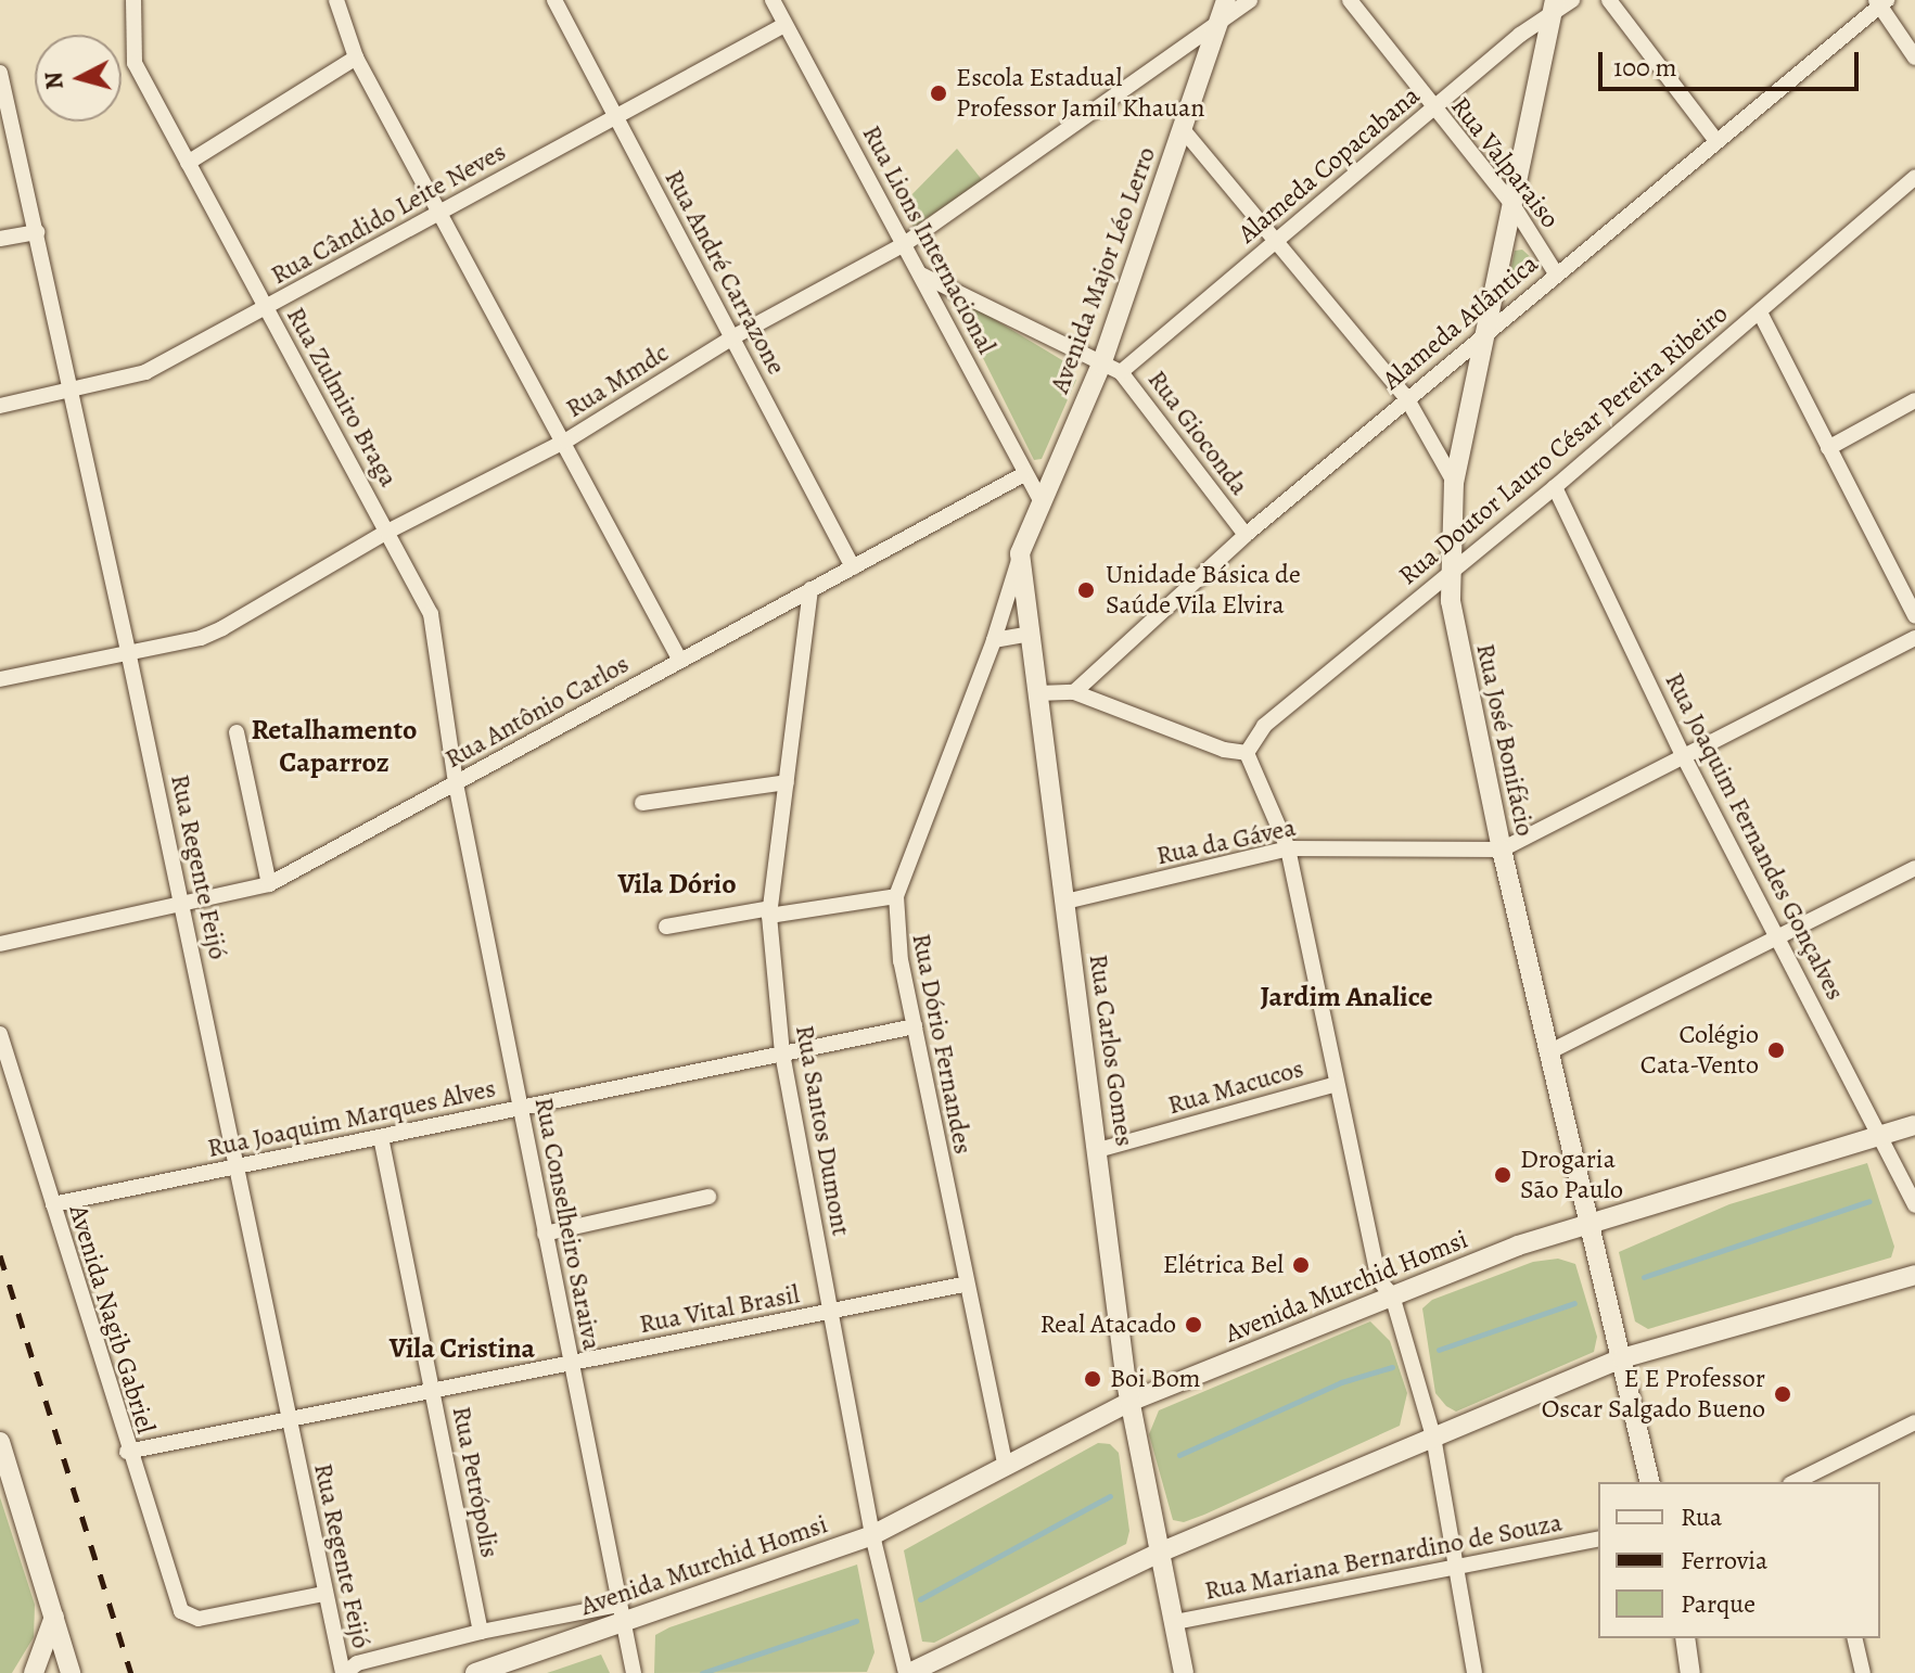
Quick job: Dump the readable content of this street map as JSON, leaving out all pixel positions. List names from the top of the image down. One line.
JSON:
{"streets":{"street":["Rua Valparaiso","Alameda Copacabana","Rua Cândido Leite Neves","Rua Lions Internacional","Avenida Major Léo Lerro","Rua André Carrazone","Alameda Atlântica","Rua Mmdc","Rua Zulmiro Braga","Rua Gioconda","Rua Doutor Lauro César Pereira Ribeiro","Rua Antônio Carlos","Rua José Bonifácio","Rua Joaquim Fernandes Gonçalves","Rua da Gávea","Rua Regente Feijó","Rua Dório Fernandes","Rua Carlos Gomes","Rua Macucos","Rua Joaquim Marques Alves","Rua Santos Dumont","Rua Conselheiro Saraiva","Avenida Murchid Homsi","Rua Vital Brasil","Avenida Nagib Gabriel","Rua Petrópolis","Rua Mariana Bernardino de Souza"]},"crossings":[["Rua Valparaiso","Alameda Copacabana"],["Rua Valparaiso","Alameda Atlântica"],["Rua Valparaiso","Rua José Bonifácio"],["Alameda Copacabana","Rua Gioconda"],["Alameda Copacabana","Rua José Bonifácio"],["Rua Cândido Leite Neves","Rua Lions Internacional"],["Rua Cândido Leite Neves","Rua André Carrazone"],["Rua Cândido Leite Neves","Rua Zulmiro Braga"],["Rua Cândido Leite Neves","Rua Regente Feijó"],["Rua Lions Internacional","Avenida Major Léo Lerro"],["Rua Lions Internacional","Rua Mmdc"],["Rua Lions Internacional","Rua Gioconda"],["Rua Lions Internacional","Rua Antônio Carlos"],["Avenida Major Léo Lerro","Rua Mmdc"],["Avenida Major Léo Lerro","Rua Gioconda"],["Avenida Major Léo Lerro","Rua Dório Fernandes"],["Avenida Major Léo Lerro","Rua Carlos Gomes"],["Rua André Carrazone","Rua Mmdc"],["Rua André Carrazone","Rua Antônio Carlos"],["Alameda Atlântica","Rua Gioconda"],["Alameda Atlântica","Rua José Bonifácio"],["Rua Mmdc","Rua Zulmiro Braga"],["Rua Mmdc","Rua Regente Feijó"],["Rua Zulmiro Braga","Rua Antônio Carlos"],["Rua Zulmiro Braga","Rua Conselheiro Saraiva"],["Rua Doutor Lauro César Pereira Ribeiro","Rua José Bonifácio"],["Rua Doutor Lauro César Pereira Ribeiro","Rua Joaquim Fernandes Gonçalves"],["Rua Antônio Carlos","Rua Regente Feijó"],["Rua Antônio Carlos","Rua Santos Dumont"],["Rua Antônio Carlos","Rua Conselheiro Saraiva"],["Rua José Bonifácio","Rua da Gávea"],["Rua José Bonifácio","Avenida Murchid Homsi"],["Rua Joaquim Fernandes Gonçalves","Avenida Murchid Homsi"],["Rua da Gávea","Rua Carlos Gomes"],["Rua Regente Feijó","Rua Joaquim Marques Alves"],["Rua Regente Feijó","Rua Vital Brasil"],["Rua Regente Feijó","Avenida Nagib Gabriel"],["Rua Dório Fernandes","Rua Carlos Gomes"],["Rua Dório Fernandes","Rua Joaquim Marques Alves"],["Rua Dório Fernandes","Avenida Murchid Homsi"],["Rua Dório Fernandes","Rua Vital Brasil"],["Rua Carlos Gomes","Rua Macucos"],["Rua Carlos Gomes","Avenida Murchid Homsi"],["Rua Carlos Gomes","Rua Mariana Bernardino de Souza"],["Rua Joaquim Marques Alves","Rua Santos Dumont"],["Rua Joaquim Marques Alves","Rua Conselheiro Saraiva"],["Rua Joaquim Marques Alves","Avenida Nagib Gabriel"],["Rua Joaquim Marques Alves","Rua Petrópolis"],["Rua Santos Dumont","Avenida Murchid Homsi"],["Rua Santos Dumont","Rua Vital Brasil"],["Rua Conselheiro Saraiva","Avenida Murchid Homsi"],["Rua Conselheiro Saraiva","Rua Vital Brasil"],["Rua Vital Brasil","Avenida Nagib Gabriel"],["Rua Vital Brasil","Rua Petrópolis"]],"districts":["Retalhamento Caparroz","Vila Dório","Jardim Analice","Vila Cristina"],"places":["Escola Estadual Professor Jamil Khauan","Unidade Básica de Saúde Vila Elvira","Colégio Cata-Vento","Drogaria São Paulo","Elétrica Bel","Real Atacado","Boi Bom","E E Professor Oscar Salgado Bueno"],"legend":["Rua","Ferrovia","Parque"],"scale_bar":"100 m","north":"left"}
